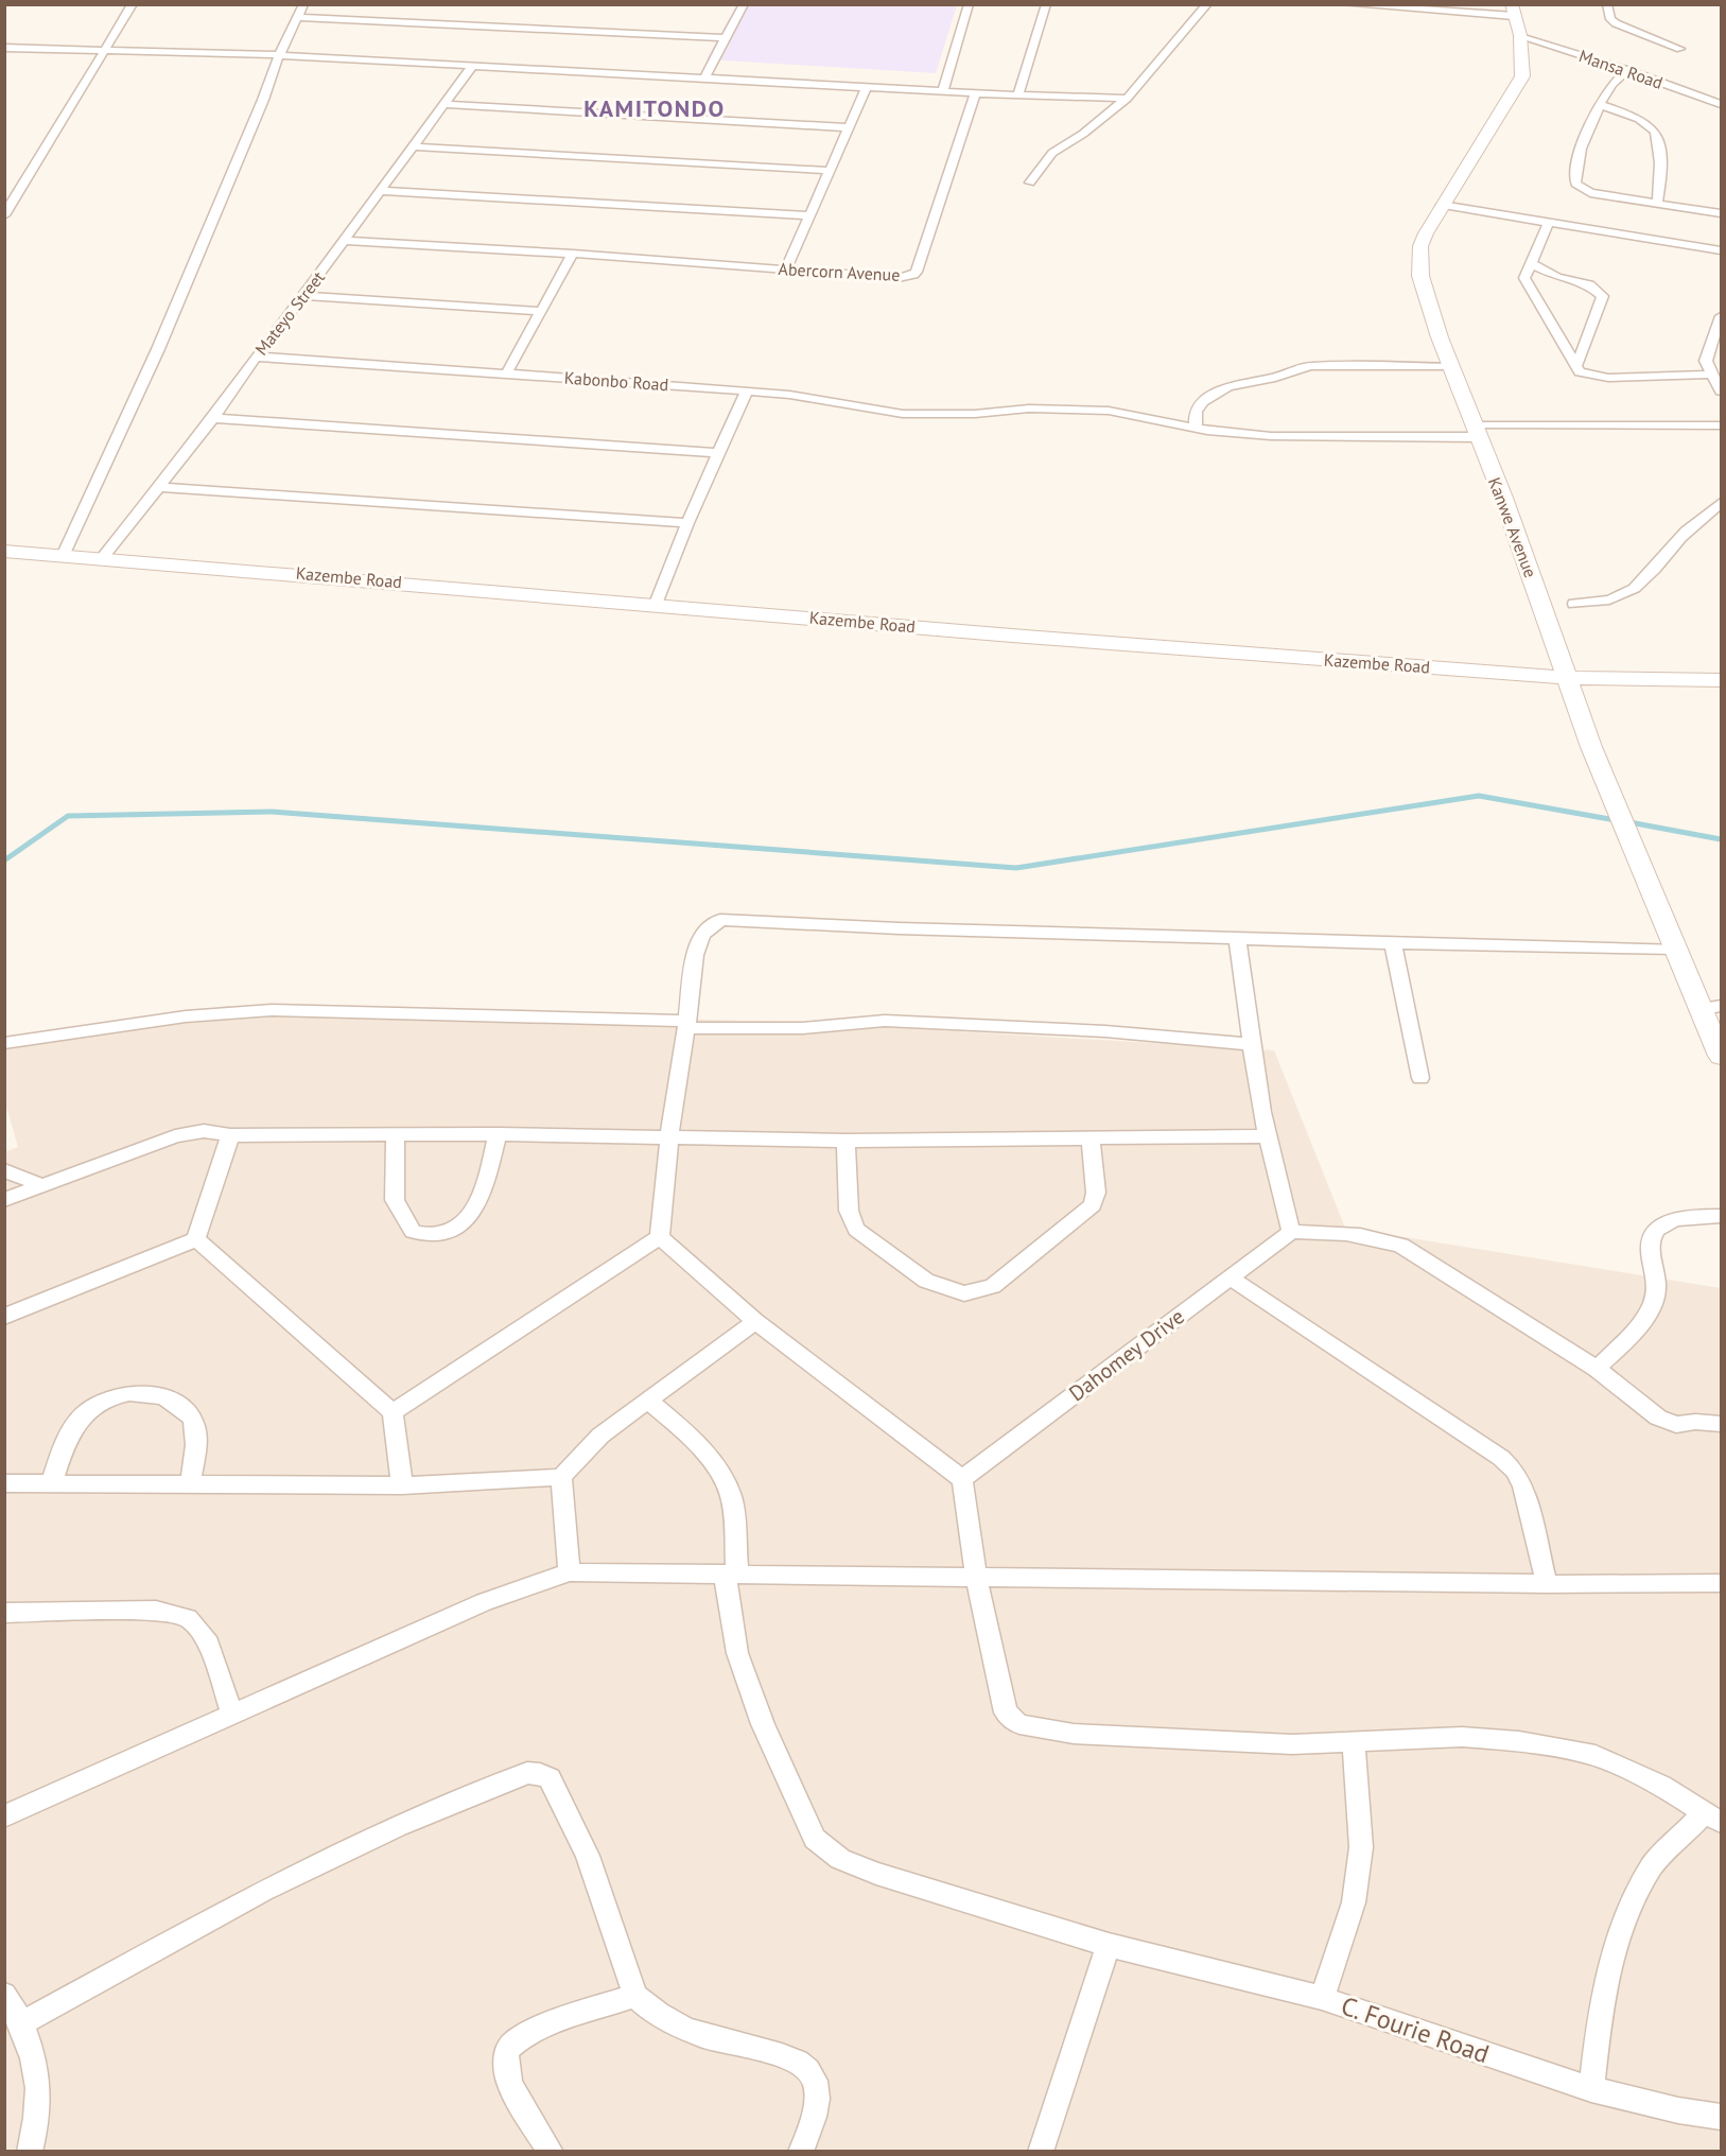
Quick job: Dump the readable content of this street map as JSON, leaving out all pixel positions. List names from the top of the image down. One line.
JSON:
{"streets":{"main road":["Kanwe Avenue","Kazembe Road"],"street":["Mansa Road","Abercorn Avenue","Mateyo Street","Kabonbo Road","Dahomey Drive","C. Fourie Road"]},"crossings":[["Mansa Road","Kanwe Avenue"],["Abercorn Avenue","Mateyo Street"],["Mateyo Street","Kabonbo Road"],["Mateyo Street","Kazembe Road"],["Kabonbo Road","Kanwe Avenue"],["Kanwe Avenue","Kazembe Road"]],"districts":["KAMITONDO"]}
